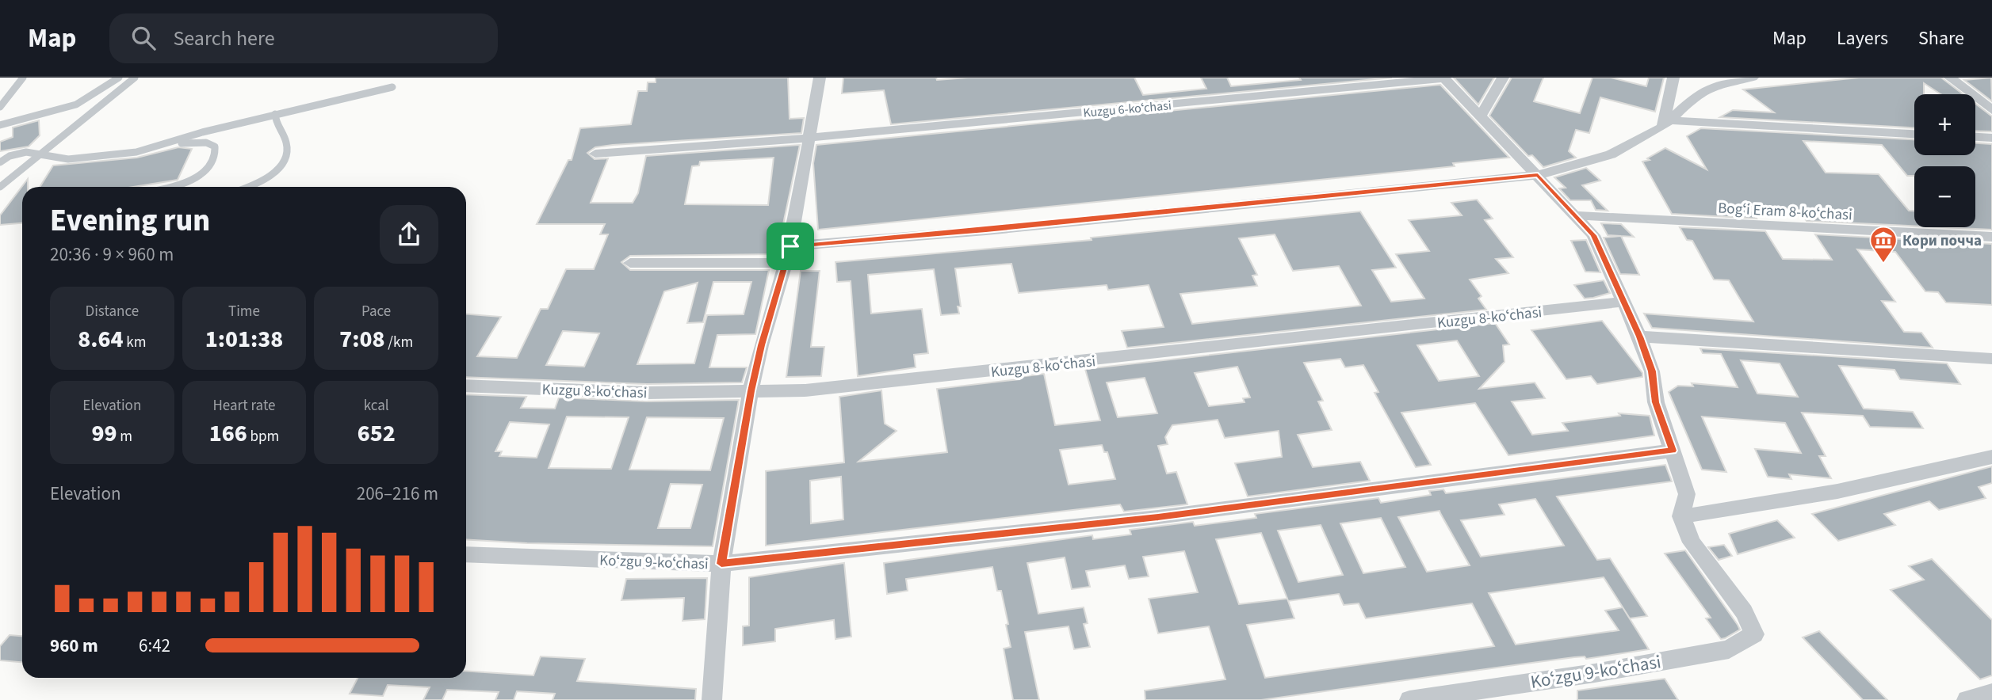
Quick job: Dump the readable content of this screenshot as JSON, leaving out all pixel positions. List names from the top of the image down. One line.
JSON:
{"streets":{"street":["Kuzgu 6-koʻchasi","Bogʻi Eram 8-koʻchasi","Kuzgu 8-koʻchasi","Koʻzgu 9-koʻchasi"]},"places":{"museum":["Кори почча"]},"page":{"header":"Map","search":"Search here","nav":["Map","Layers","Share"],"map_buttons":["+","−"],"heading":["Evening run","20:36 · 9 × 960 m"],"stats":[["Distance","8.64 km"],["Time","1:01:38"],["Pace","7:08 /km"],["Elevation","99 m"],["Heart rate","166 bpm"],["kcal","652"]],"chart":["Elevation","206–216 m"],"list":[{"name":"960 m","note":"6:42"}]}}
